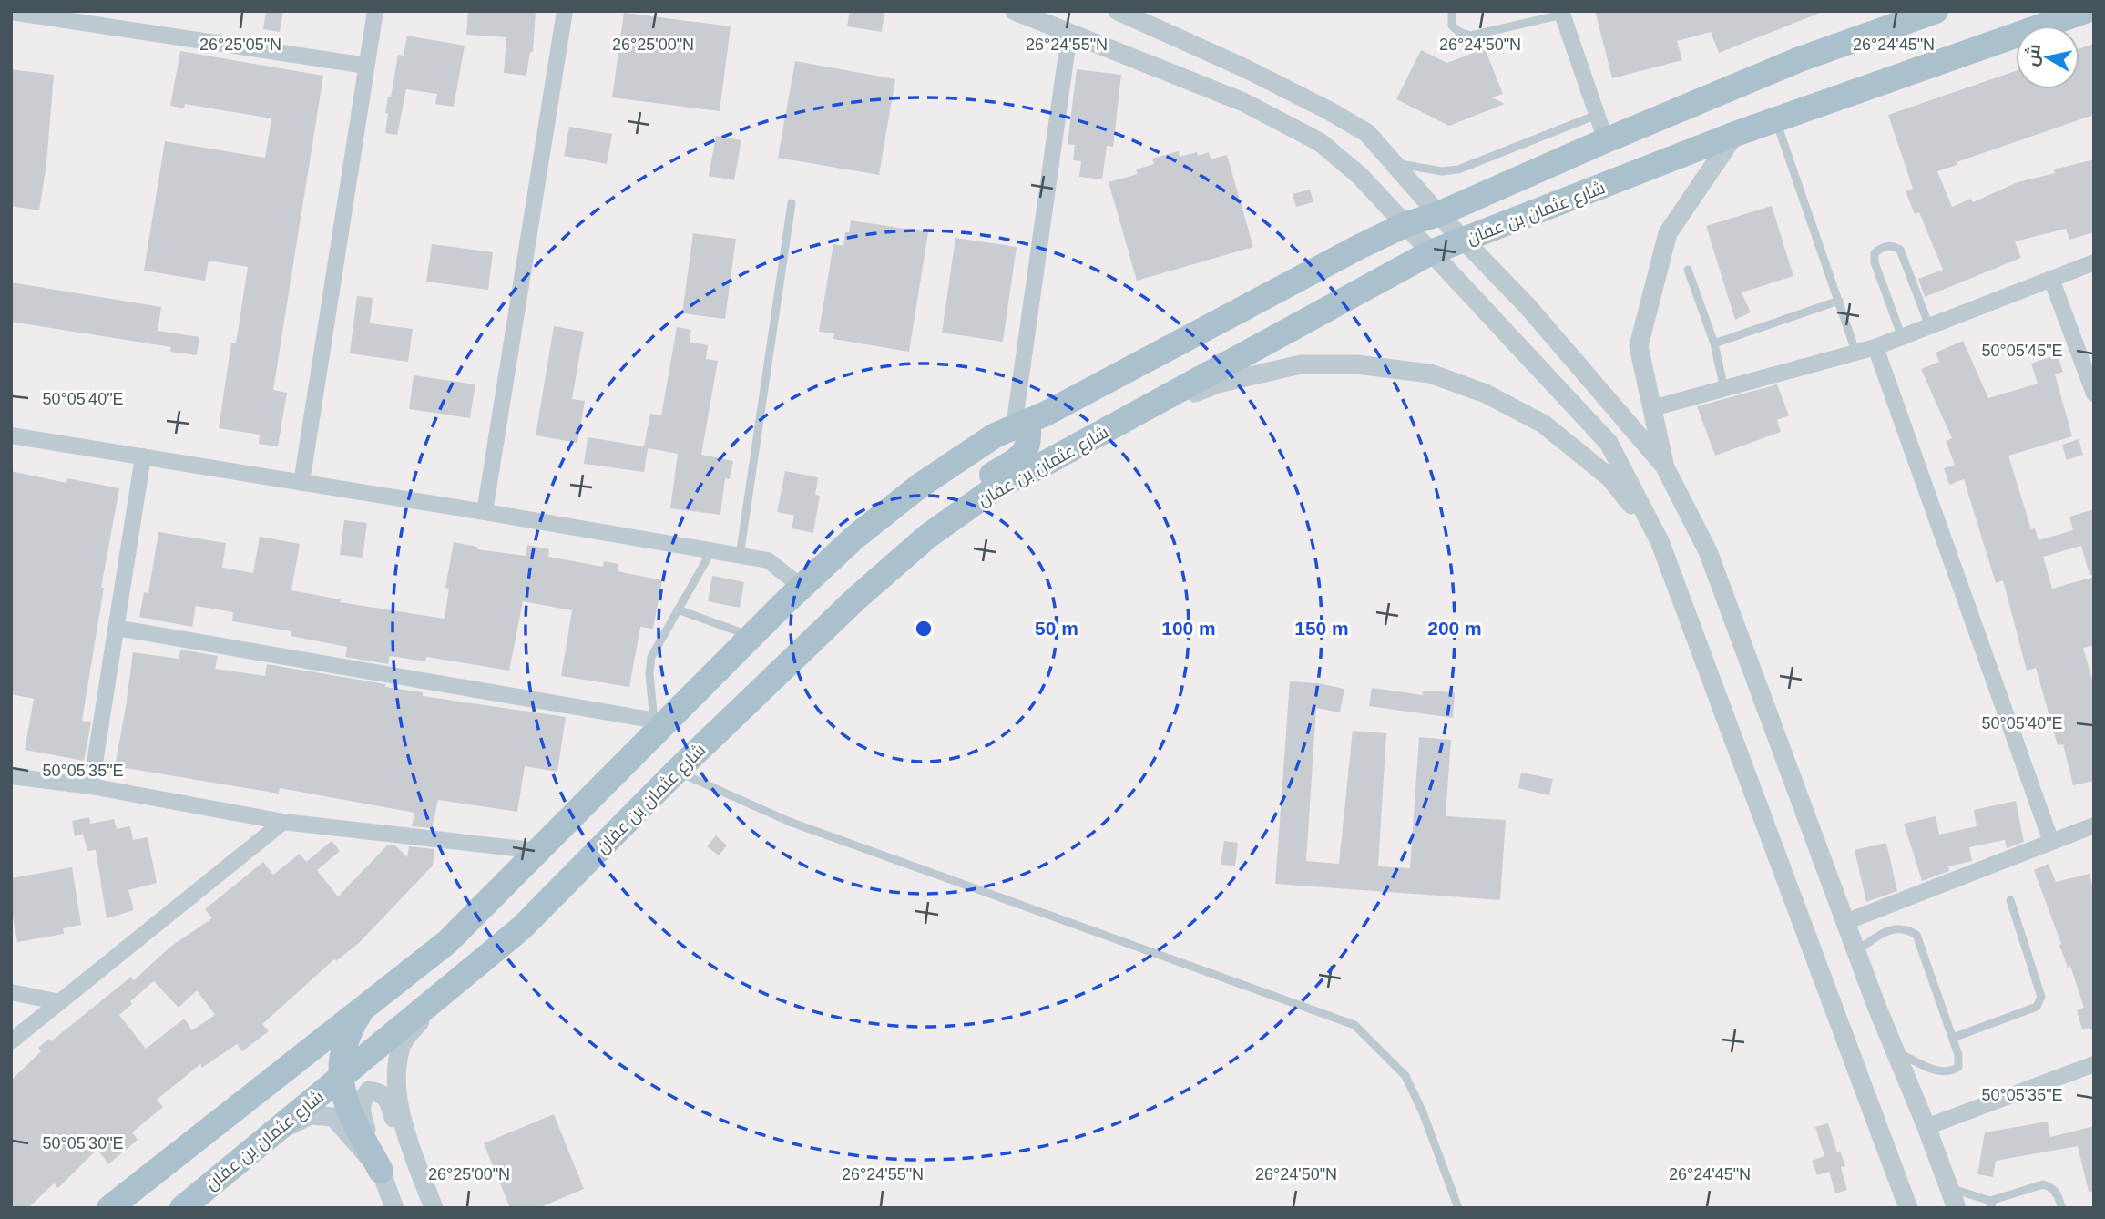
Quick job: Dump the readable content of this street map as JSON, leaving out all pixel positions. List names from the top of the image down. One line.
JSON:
{"streets":{"main road":["شارع عثمان بن عفان"]},"north":"left","coordinates":["26°25'05\"N","26°25'00\"N","26°24'55\"N","26°24'50\"N","26°24'45\"N","50°05'45\"E","50°05'40\"E","50°05'35\"E","50°05'30\"E"],"rings":["50 m","100 m","150 m","200 m"]}
